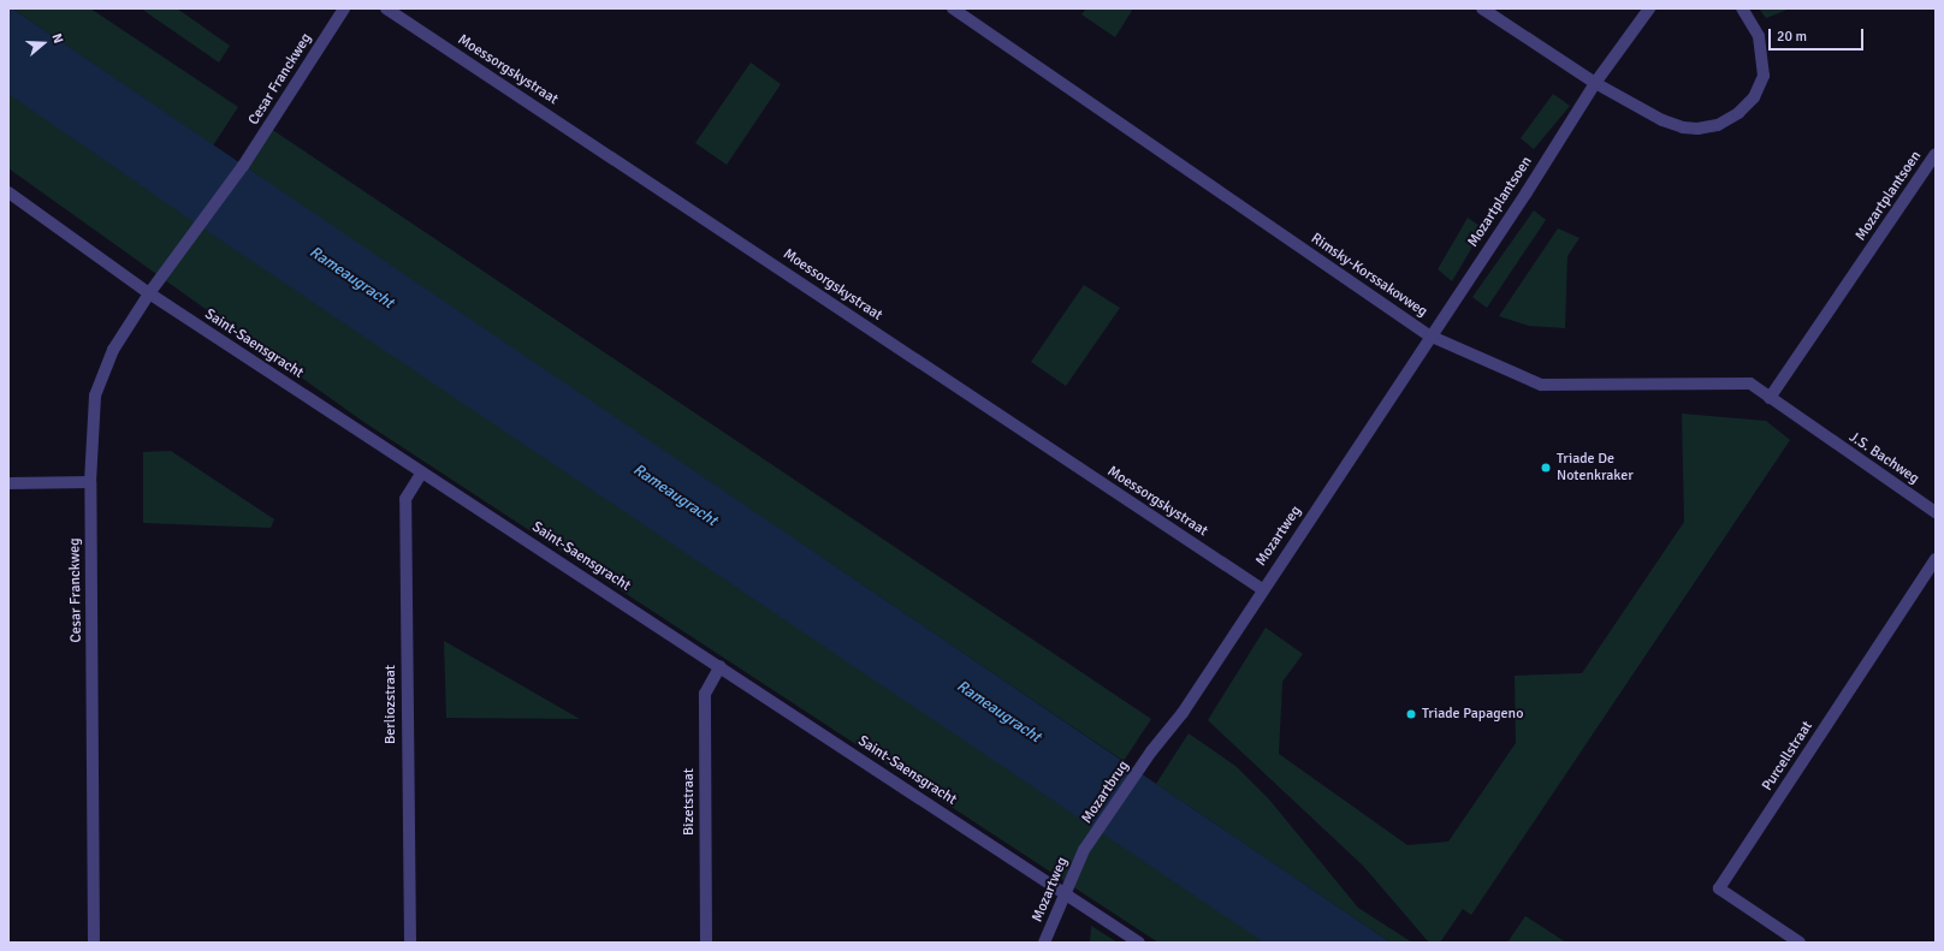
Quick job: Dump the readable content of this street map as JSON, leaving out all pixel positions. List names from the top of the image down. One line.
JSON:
{"streets":{"street":["Moessorgskystraat","Cesar Franckweg","Mozartplantsoen","Rimsky-Korssakovweg","Saint-Saensgracht","J.S. Bachweg","Mozartweg","Berliozstraat","Purcellstraat","Mozartbrug","Bizetstraat"]},"crossings":[["Moessorgskystraat","Mozartweg"],["Cesar Franckweg","Saint-Saensgracht"],["Mozartplantsoen","Rimsky-Korssakovweg"],["Mozartplantsoen","Mozartweg"],["Rimsky-Korssakovweg","J.S. Bachweg"],["Rimsky-Korssakovweg","Mozartweg"],["Saint-Saensgracht","Mozartweg"],["Saint-Saensgracht","Berliozstraat"],["Saint-Saensgracht","Bizetstraat"],["Mozartweg","Mozartbrug"]],"water":["Rameaugracht"],"places":["Triade De Notenkraker","Triade Papageno"],"scale_bar":"20 m","north":"right"}
